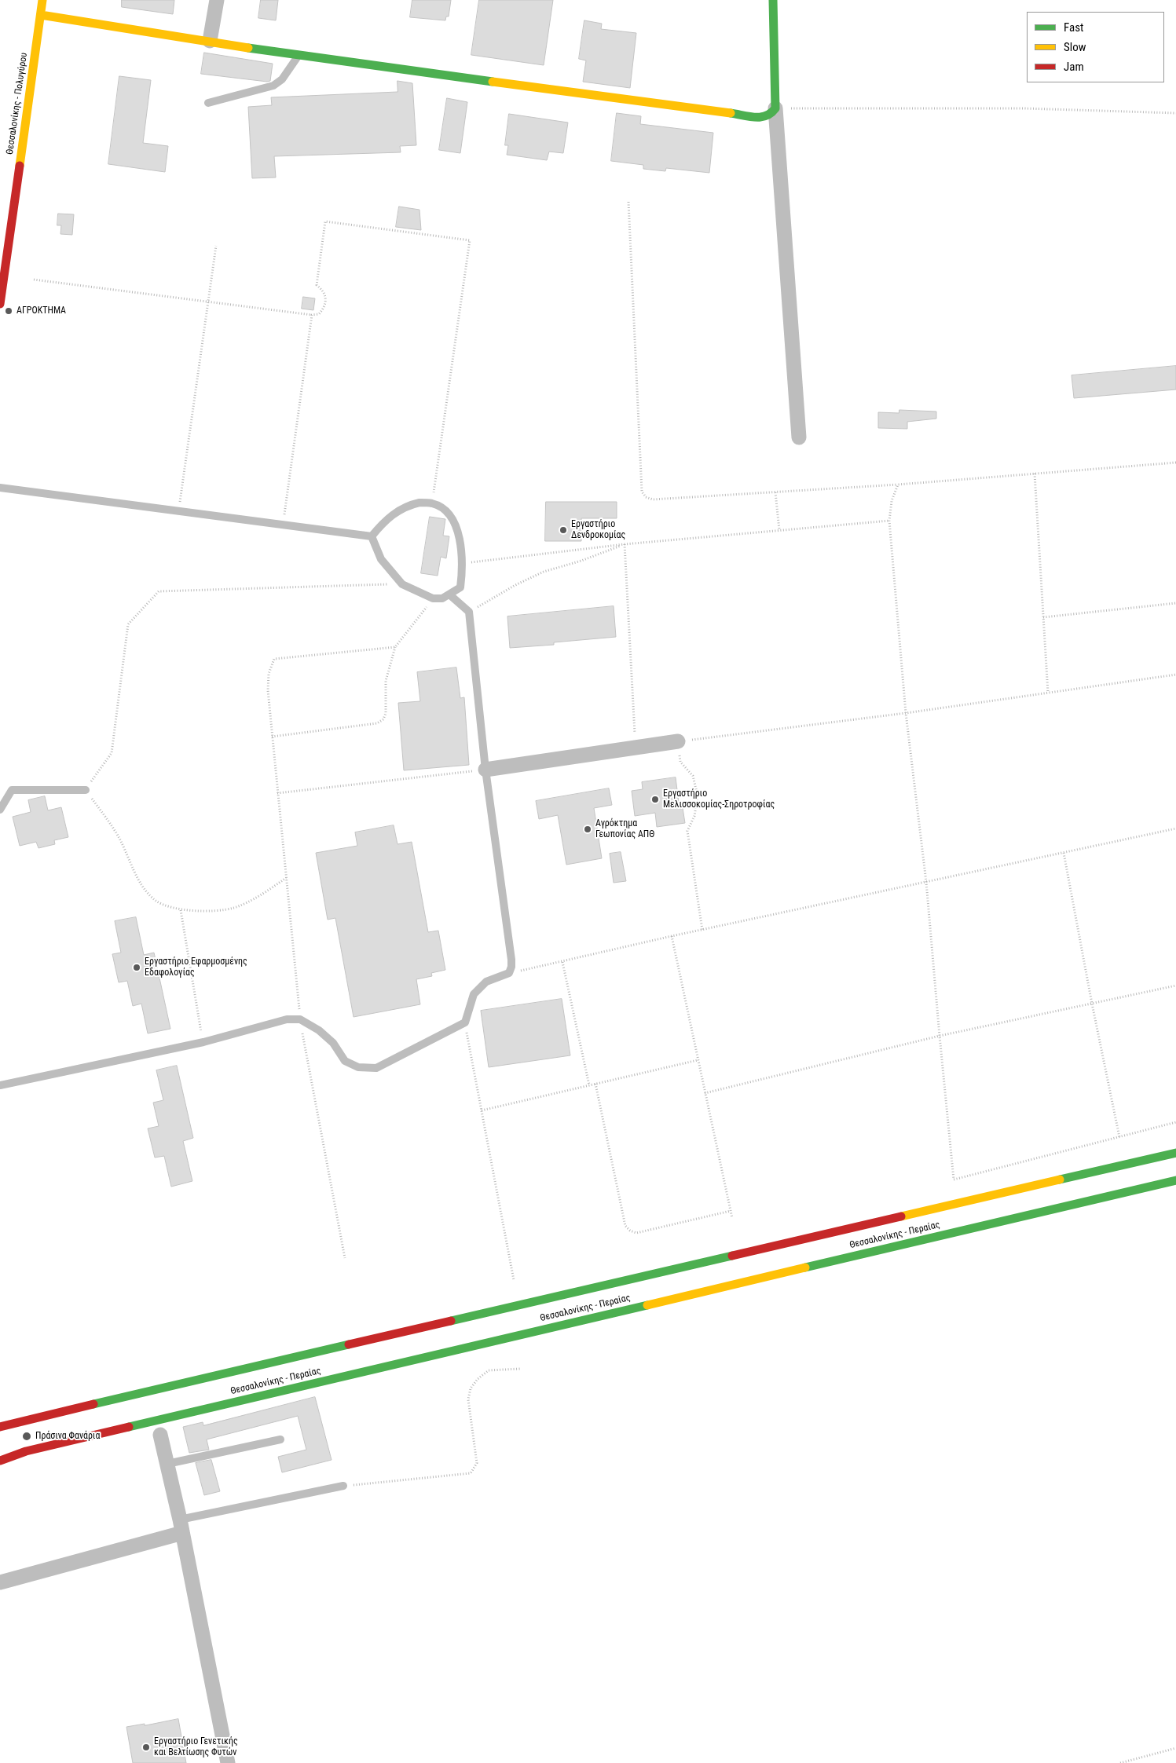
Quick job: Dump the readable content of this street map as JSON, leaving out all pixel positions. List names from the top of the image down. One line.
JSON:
{"streets":{"main road":["Θεσσαλονίκης - Πολυγύρου","Θεσσαλονίκης - Περαίας"]},"places":["ΑΓΡΟΚΤΗΜΑ","Εργαστήριο Δενδροκομίας","Εργαστήριο Μελισσοκομίας-Σηροτροφίας","Αγρόκτημα Γεωπονίας ΑΠΘ","Εργαστήριο Εφαρμοσμένης Εδαφολογίας","Πράσινα Φανάρια","Εργαστήριο Γενετικής και Βελτίωσης Φυτών"],"legend":["Fast","Slow","Jam"]}
